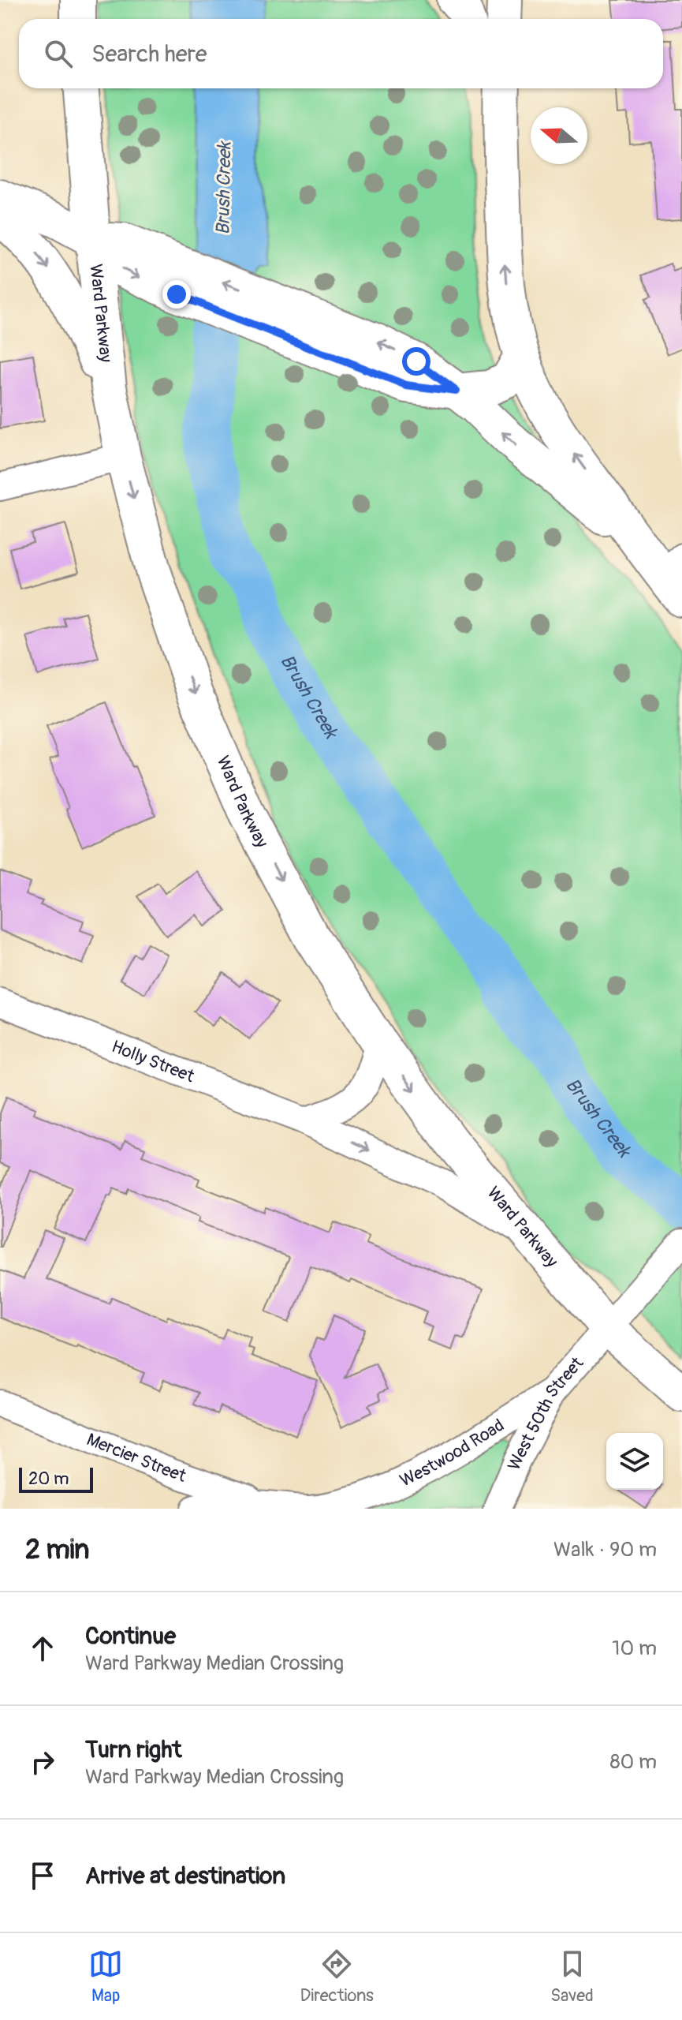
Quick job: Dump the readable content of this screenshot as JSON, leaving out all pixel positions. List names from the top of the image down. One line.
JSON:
{"streets":{"main road":["Ward Parkway"],"street":["Holly Street","West 50th Street","Westwood Road","Mercier Street"]},"crossings":[["Ward Parkway","Holly Street"],["Ward Parkway","West 50th Street"],["West 50th Street","Westwood Road"],["Westwood Road","Mercier Street"]],"one_way":["Ward Parkway","Holly Street"],"water":["Brush Creek"],"scale_bar":"20 m","north":"left","page":{"search":"Search here","scale":"20 m","heading":["2 min","Walk · 90 m"],"list":[["Continue","Ward Parkway Median Crossing","10 m"],["Turn right","Ward Parkway Median Crossing","80 m"],"Arrive at destination"],"nav":["Map","Directions","Saved"]}}
